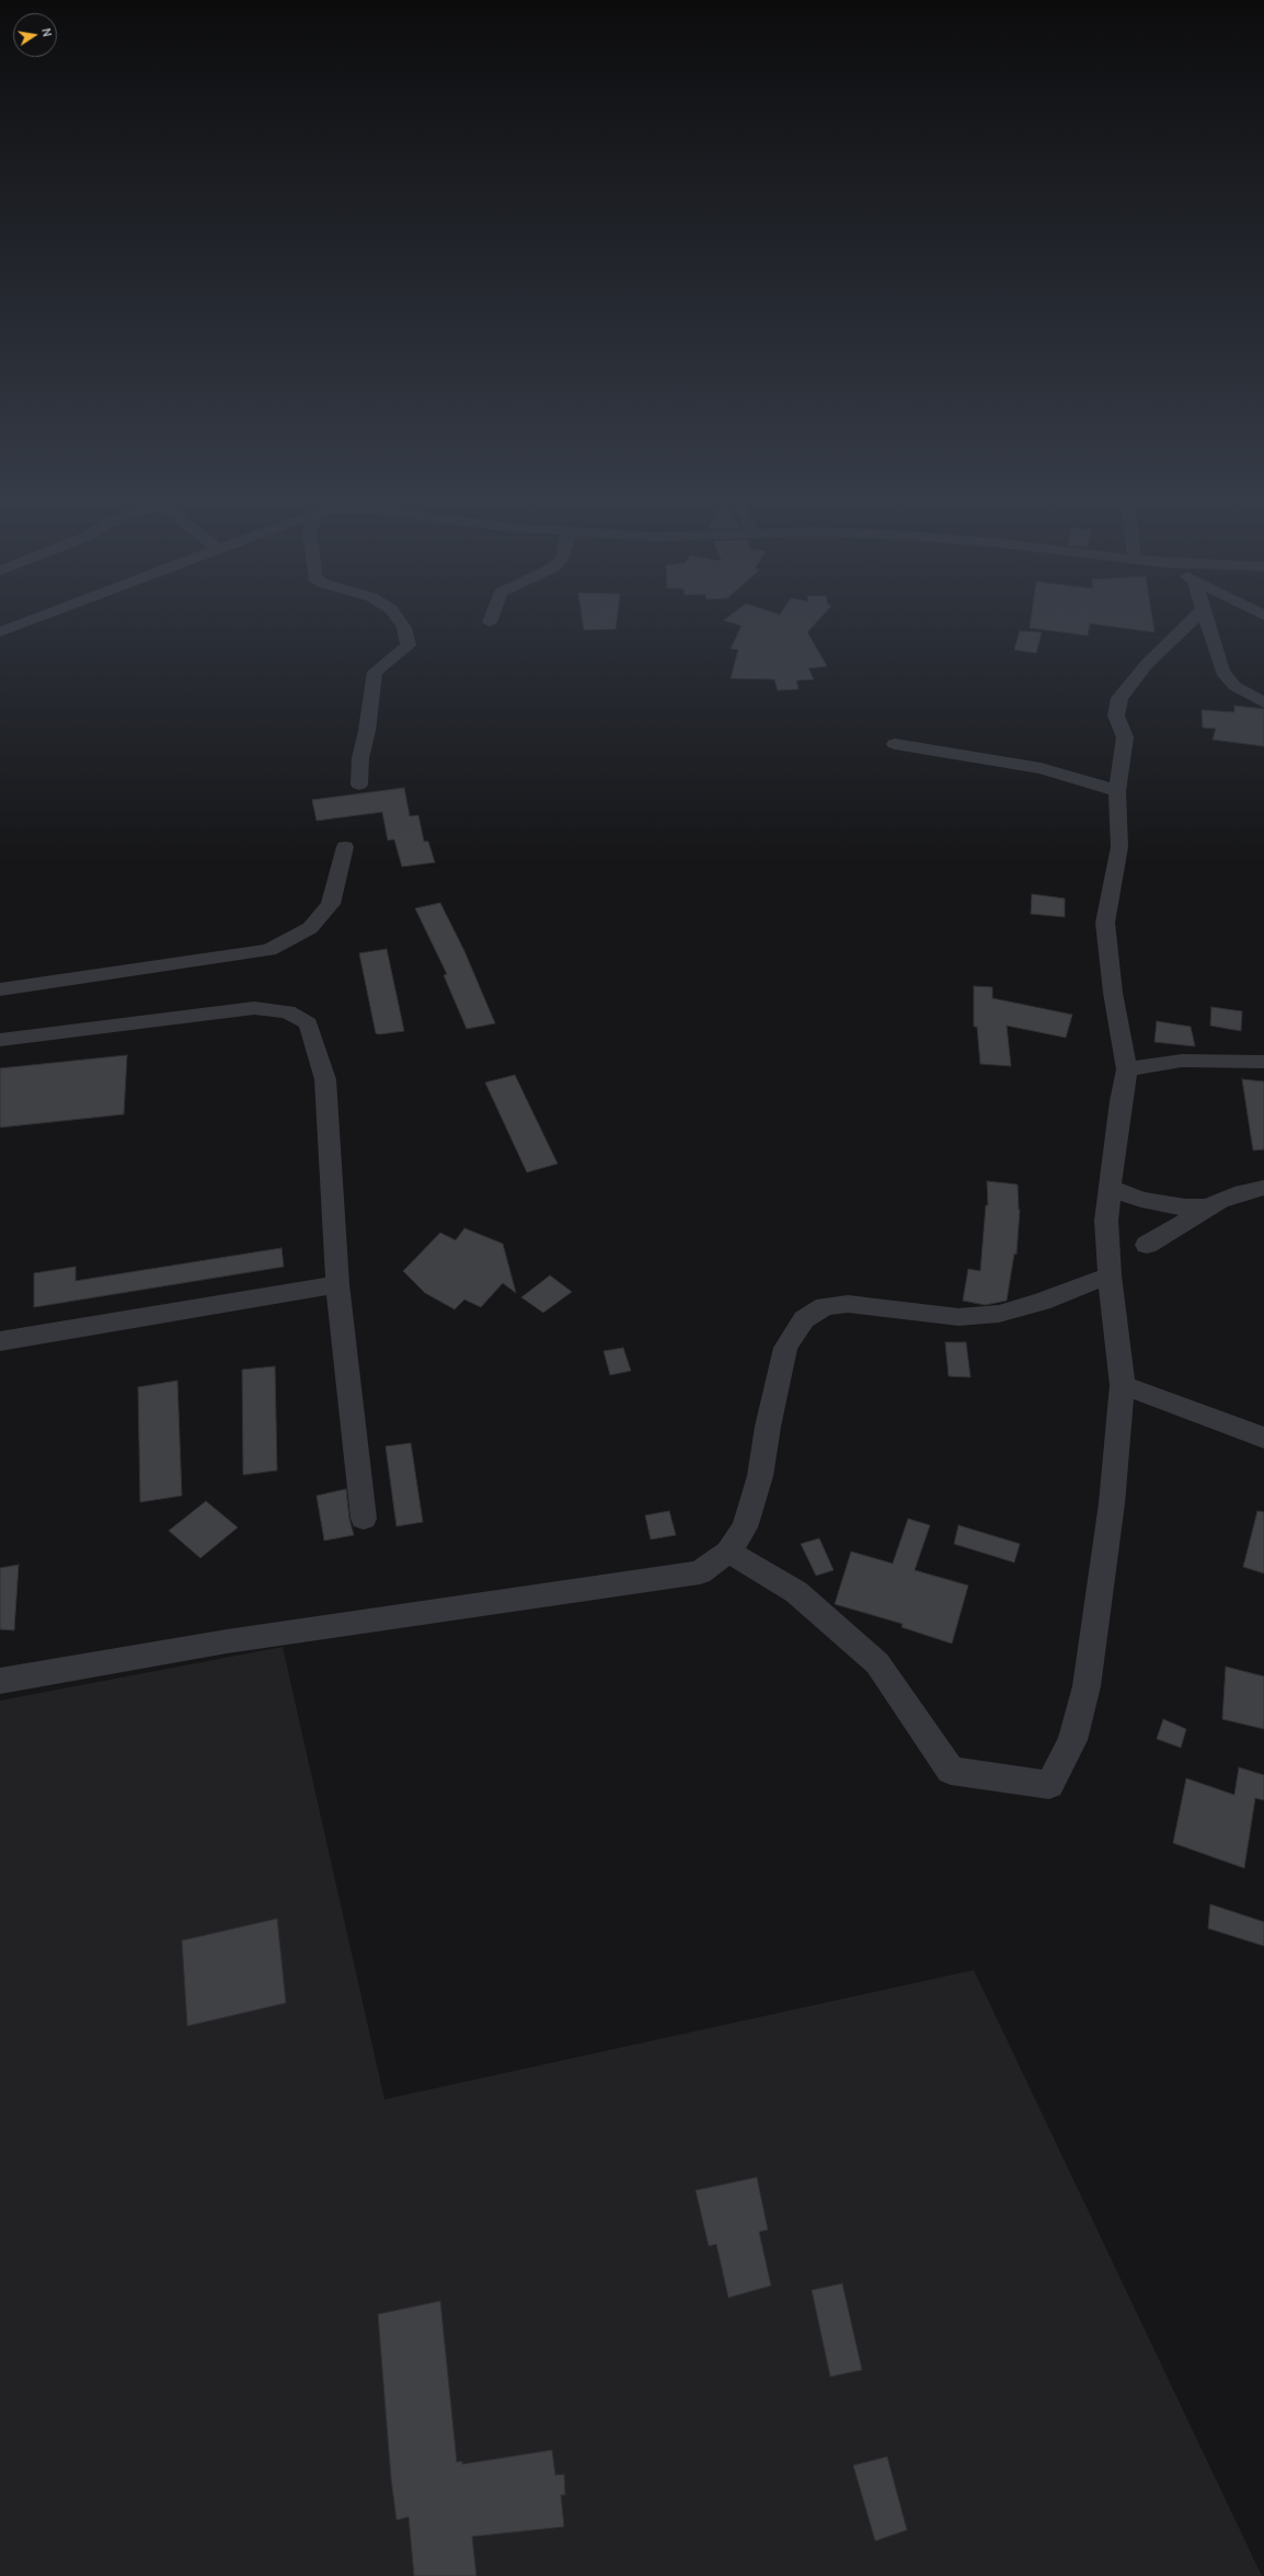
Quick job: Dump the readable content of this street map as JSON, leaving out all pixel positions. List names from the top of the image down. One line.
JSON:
{"north":"right"}
